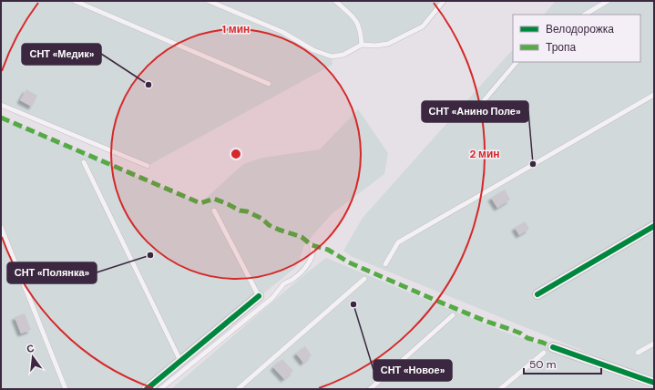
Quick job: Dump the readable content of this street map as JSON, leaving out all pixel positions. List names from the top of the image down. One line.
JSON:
{"places":["СНТ «Медик»","СНТ «Анино Поле»","СНТ «Полянка»","СНТ «Новое»"],"legend":["Велодорожка","Тропа"],"scale_bar":"50 m","north":"top","rings":["1 мин","2 мин"]}
